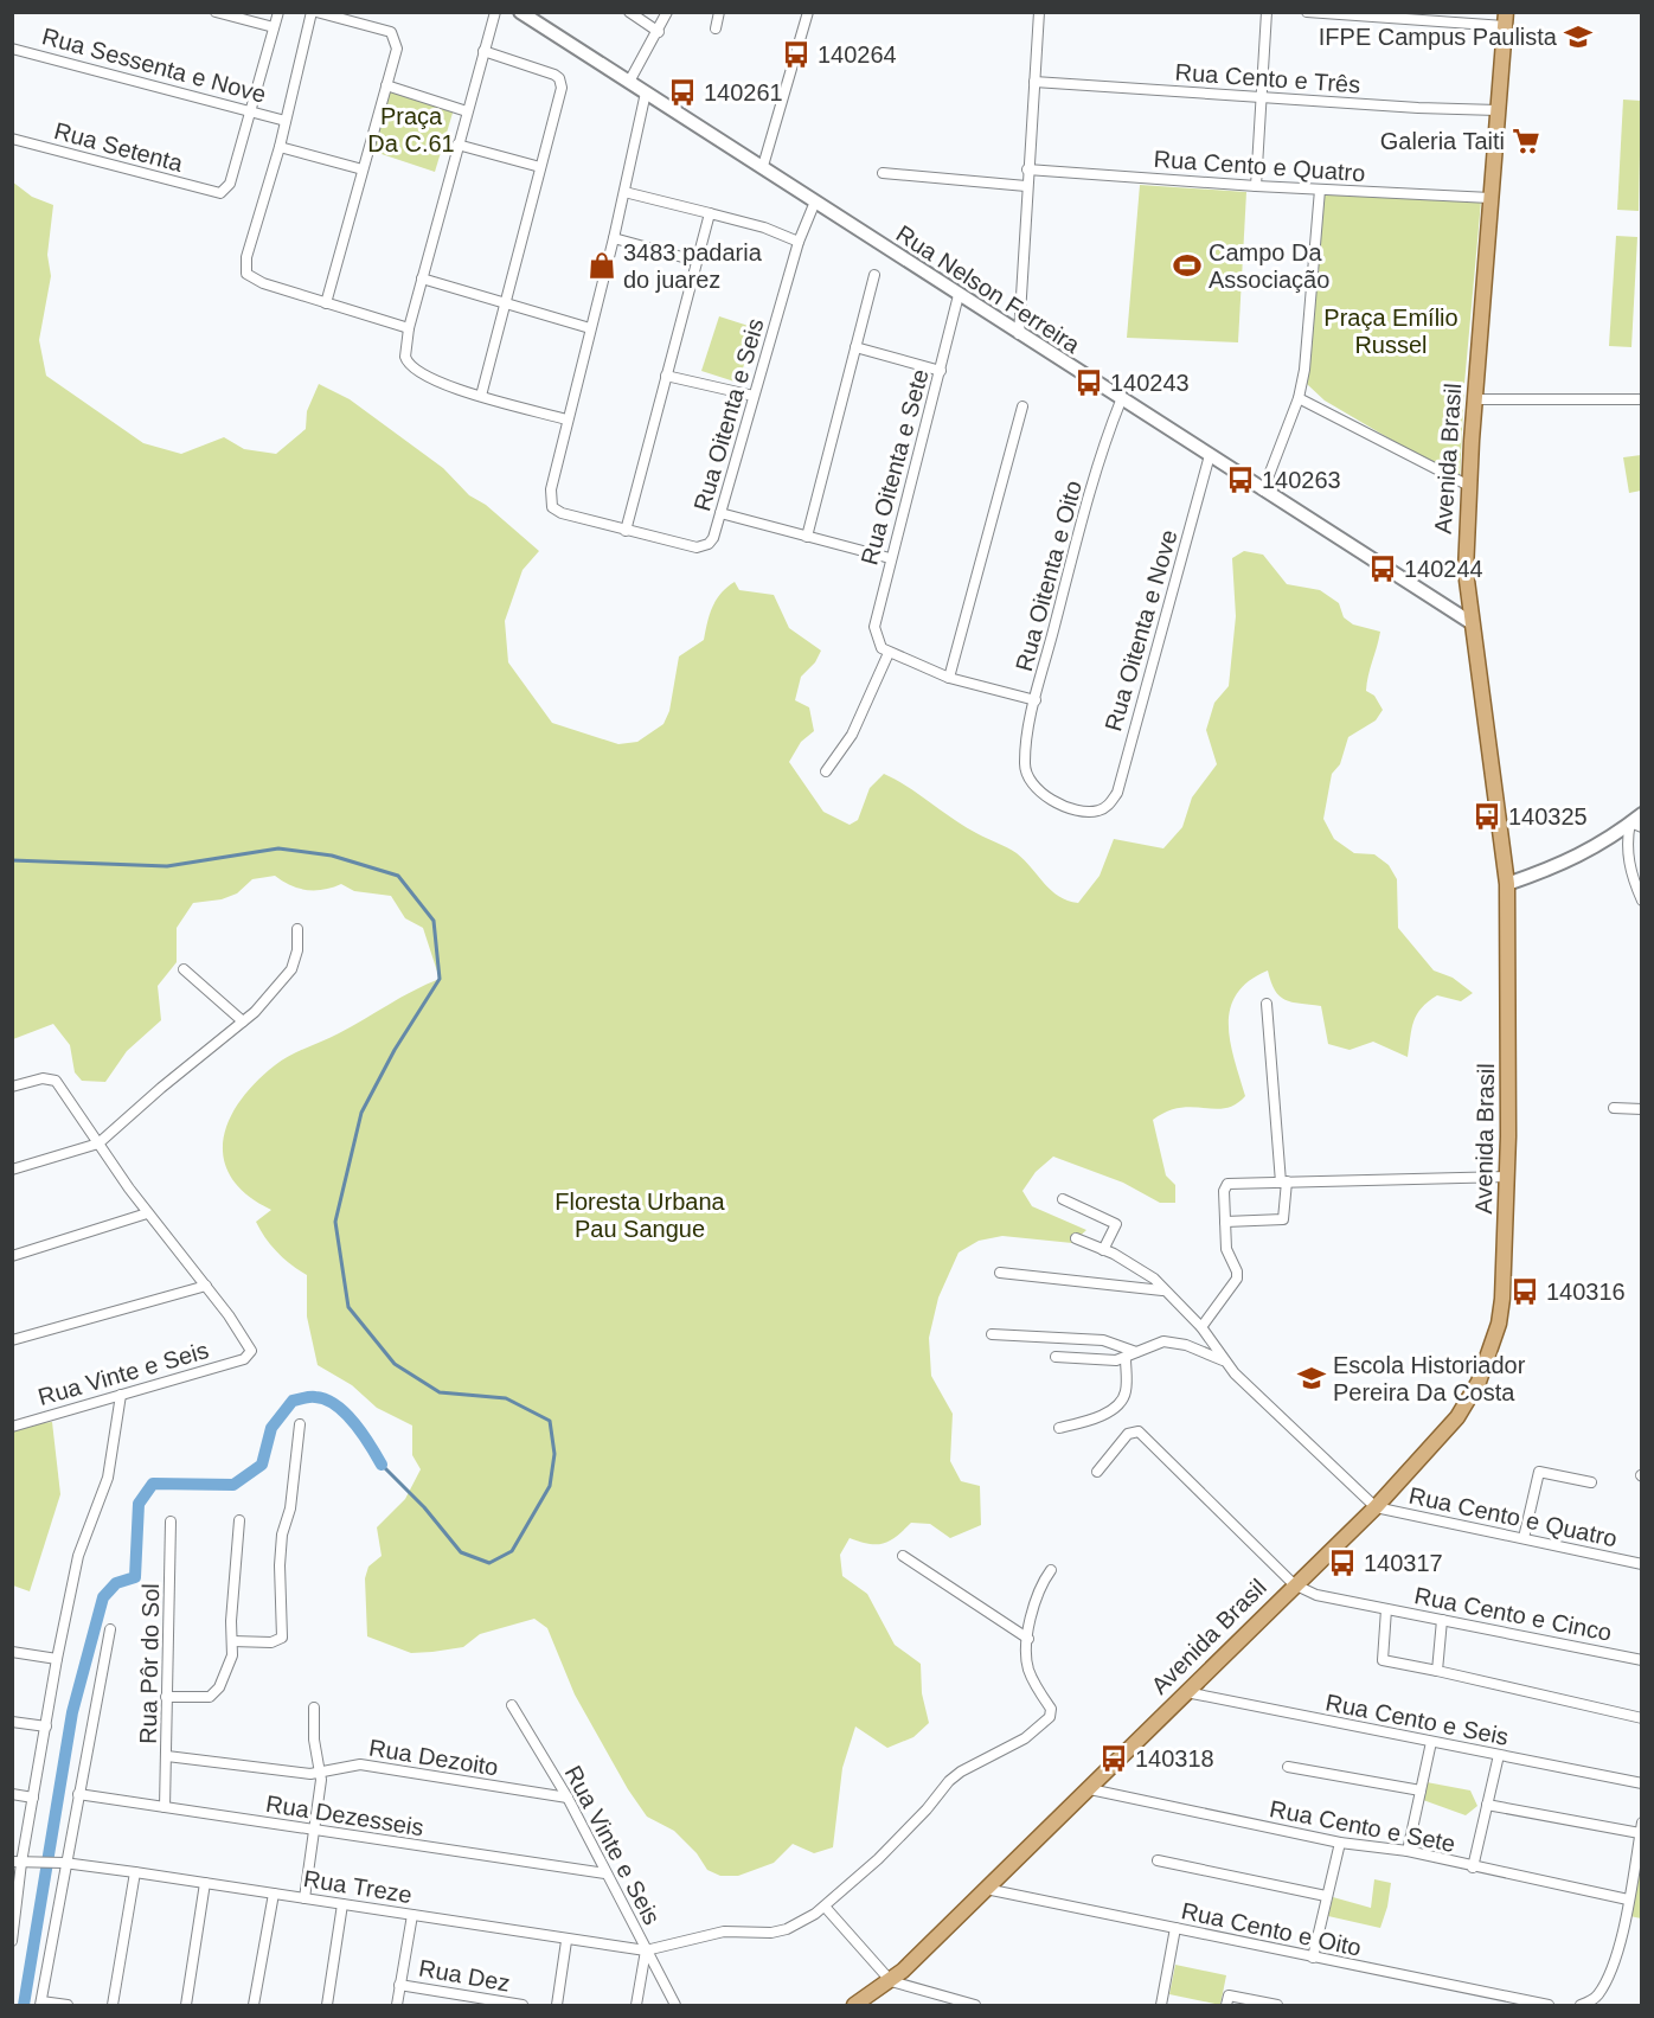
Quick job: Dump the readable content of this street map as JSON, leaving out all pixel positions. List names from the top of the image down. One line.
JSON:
{"streets":{"main road":["Rua Nelson Ferreira","Avenida Brasil"],"street":["Rua Sessenta e Nove","Rua Cento e Três","Rua Setenta","Rua Cento e Quatro","Rua Oitenta e Seis","Rua Oitenta e Sete","Rua Oitenta e Oito","Rua Oitenta e Nove","Rua Vinte e Seis","Rua Cento e Cinco","Rua Pôr do Sol","Rua Cento e Seis","Rua Dezoito","Rua Dezesseis","Rua Cento e Sete","Rua Treze","Rua Cento e Oito","Rua Dez"]},"crossings":[["Rua Sessenta e Nove","Rua Setenta"],["Rua Cento e Três","Avenida Brasil"],["Rua Cento e Quatro","Avenida Brasil"],["Rua Nelson Ferreira","Rua Oitenta e Seis"],["Rua Nelson Ferreira","Avenida Brasil"],["Rua Nelson Ferreira","Rua Oitenta e Sete"],["Rua Nelson Ferreira","Rua Oitenta e Oito"],["Rua Nelson Ferreira","Rua Oitenta e Nove"],["Avenida Brasil","Rua Cento e Cinco"],["Avenida Brasil","Rua Cento e Seis"],["Avenida Brasil","Rua Cento e Sete"],["Avenida Brasil","Rua Cento e Oito"],["Rua Oitenta e Oito","Rua Oitenta e Nove"],["Rua Vinte e Seis","Rua Dezoito"],["Rua Vinte e Seis","Rua Dezesseis"],["Rua Vinte e Seis","Rua Treze"],["Rua Pôr do Sol","Rua Dezoito"],["Rua Pôr do Sol","Rua Dezesseis"]],"parks":["Praça Da C.61","Praça Emílio Russel","Floresta Urbana Pau Sangue"],"places":{"school or university":["IFPE Campus Paulista","Escola Historiador Pereira Da Costa"],"bus stop":["140264","140261","140243","140263","140244","140325","140316","140317","140318"],"supermarket":["Galeria Taiti"],"shop":["3483 padaria do juarez"],"sports":["Campo Da Associação"]}}
